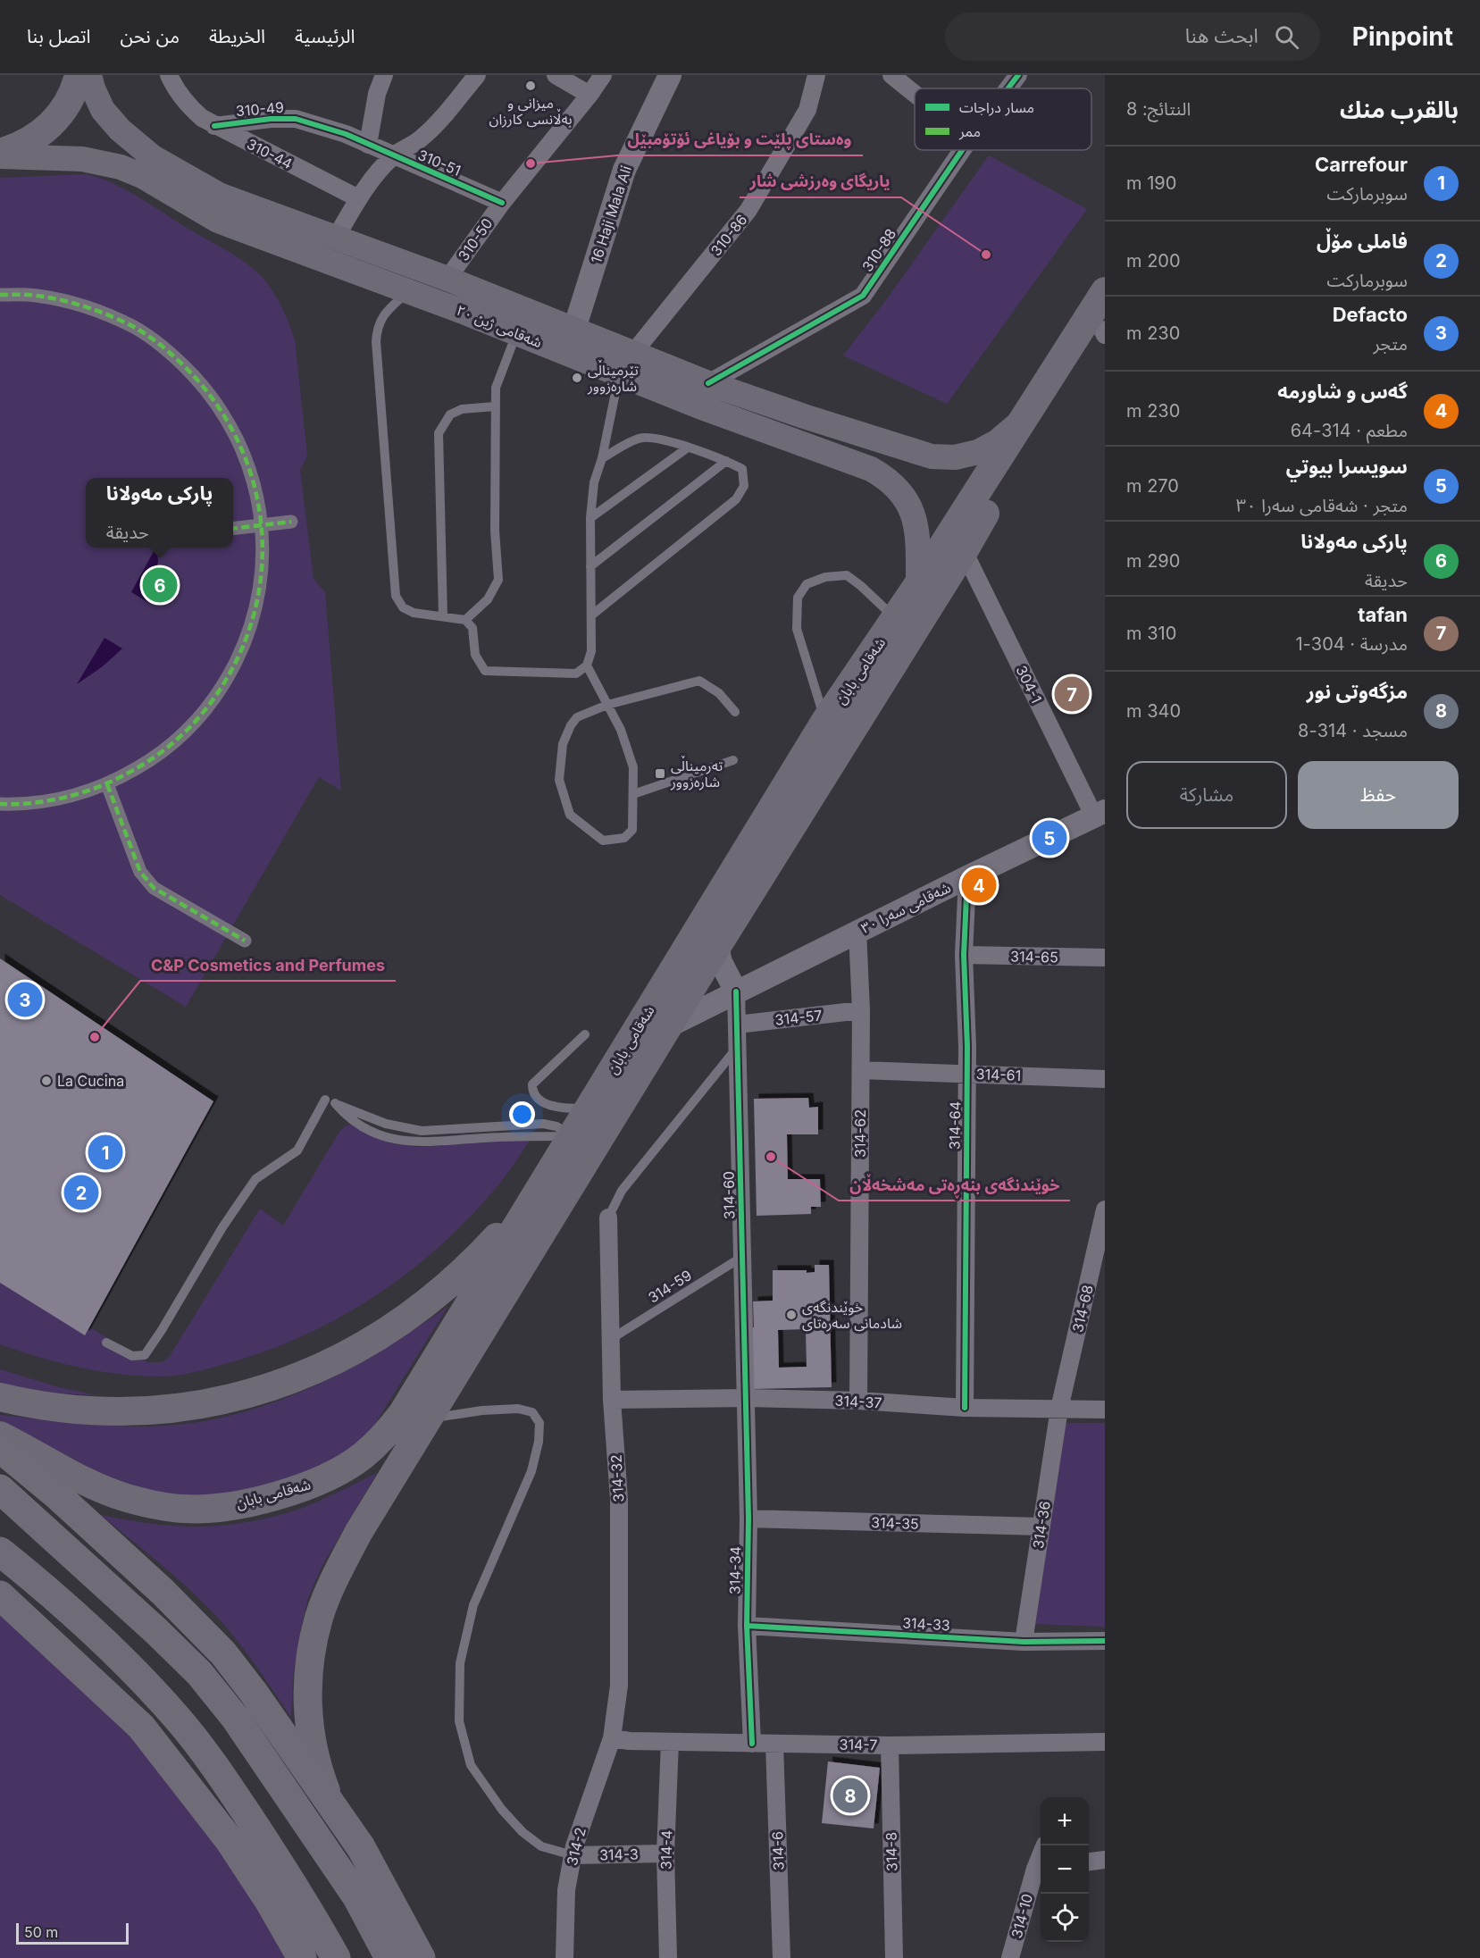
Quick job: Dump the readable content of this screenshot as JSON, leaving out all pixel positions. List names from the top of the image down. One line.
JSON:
{"streets":{"main road":["شەقامی ژین ٢٠","شەقامی بابان"],"street":["310-49","310-44","310-51","16 Haji Mala Ali","310-86","310-50","310-88","304-1","شەقامی سەرا ٣٠","314-65","314-57","314-61","314-64","314-62","314-60","314-68","314-37","314-32","314-35","314-36","314-34","314-33","314-7","314-2","314-4","314-6","314-8","314-3","314-10"],"lane":["314-59"]},"crossings":[["310-49","310-44"],["310-49","310-51"],["310-51","310-50"],["16 Haji Mala Ali","شەقامی ژین ٢٠"],["310-86","شەقامی ژین ٢٠"],["310-50","شەقامی ژین ٢٠"],["310-88","شەقامی ژین ٢٠"],["شەقامی ژین ٢٠","شەقامی بابان"],["304-1","شەقامی سەرا ٣٠"],["شەقامی سەرا ٣٠","314-64"],["شەقامی سەرا ٣٠","314-62"],["شەقامی سەرا ٣٠","314-60"],["314-65","314-64"],["314-57","314-62"],["314-57","314-60"],["314-61","314-64"],["314-61","314-62"],["314-64","314-37"],["314-62","314-37"],["314-60","314-59"],["314-60","314-37"],["314-60","314-34"],["314-59","314-32"],["314-68","314-37"],["314-68","314-36"],["314-37","314-32"],["314-37","314-36"],["314-37","314-34"],["314-32","314-7"],["314-32","314-2"],["314-35","314-36"],["314-35","314-34"],["314-36","314-33"],["314-34","314-33"],["314-34","314-7"],["314-7","314-2"],["314-7","314-4"],["314-7","314-6"],["314-7","314-8"],["314-2","314-3"],["314-4","314-3"]],"places":{"other":["میزانی و بەڵانسی کارزان","وەستای پلێت و بۆیاغی ئۆتۆمبێل","یاریگای وەرزشی شار","تێرمیناڵی شارەزوور","C&P Cosmetics and Perfumes","La Cucina","خوێندنگەی بنەڕەتی مەشخەڵان","خوێندنگەی شادمانی سەرەتای"],"transit":["تەرمیناڵی شارەزوور"]},"legend":["مسار دراجات","ممر"],"scale_bar":"50 m","page":{"header":"Pinpoint","search":"ابحث هنا","nav":["الرئيسية","الخريطة","من نحن","اتصل بنا"],"heading":["بالقرب منك","النتائج: 8"],"list":[{"mark":"1","name":"Carrefour","note":"سوبرماركت","value":"190 m"},{"mark":"2","name":"فاملی مۆڵ","note":"سوبرماركت","value":"200 m"},{"mark":"3","name":"Defacto","note":"متجر","value":"230 m"},{"mark":"4","name":"گەس و شاورمە","note":"مطعم · 314-64","value":"230 m"},{"mark":"5","name":"سويسرا بيوتي","note":"متجر · شەقامی سەرا ٣٠","value":"270 m"},{"mark":"6","name":"پارکی مەولانا","note":"حديقة","value":"290 m"},{"mark":"7","name":"tafan","note":"مدرسة · 304-1","value":"310 m"},{"mark":"8","name":"مزگەوتی نور","note":"مسجد · 314-8","value":"340 m"}],"popup":["پارکی مەولانا","حديقة"],"pins":["6","7","5","4","3","1","2","8"],"buttons":["حفظ","مشاركة"],"map_buttons":["+","−"],"scale":"50 m"}}
